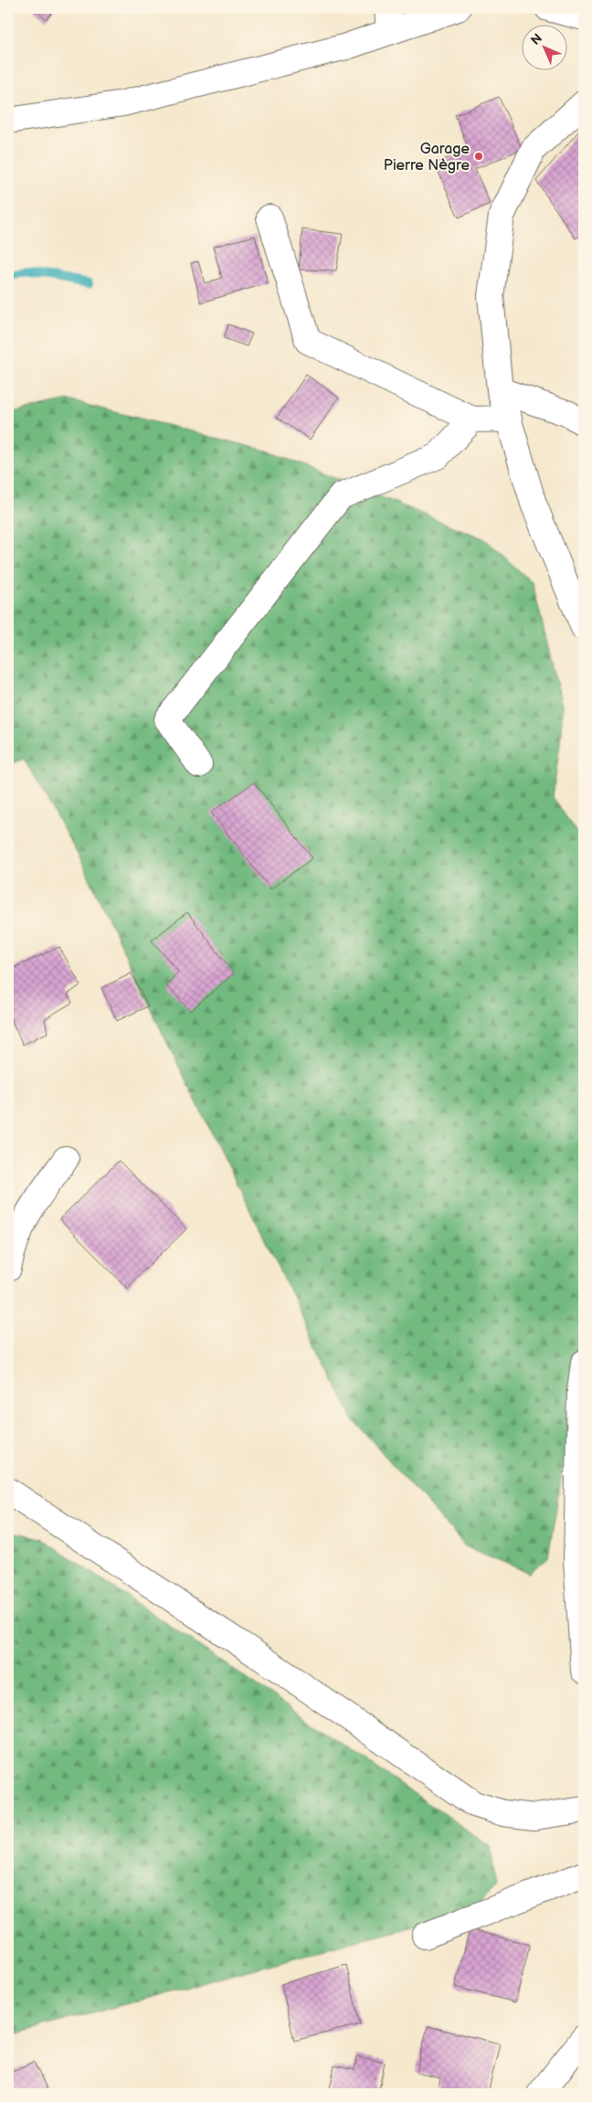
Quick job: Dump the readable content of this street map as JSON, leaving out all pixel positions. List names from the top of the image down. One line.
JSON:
{"places":["Garage Pierre Nègre"],"north":"top left"}
